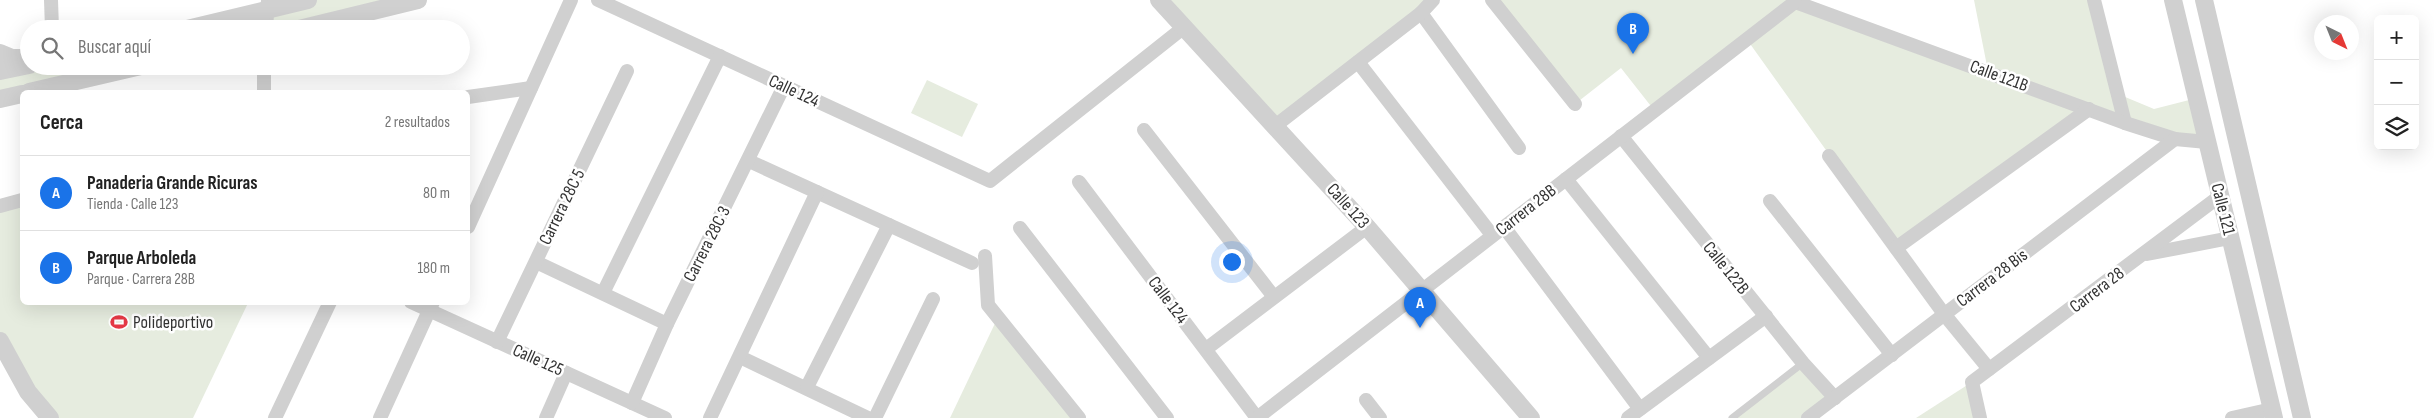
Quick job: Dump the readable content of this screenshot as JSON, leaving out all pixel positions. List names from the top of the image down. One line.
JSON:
{"streets":{"street":["Calle 121B","Calle 124","Calle 123","Carrera 28C 5","Calle 121","Carrera 28B","Carrera 28C 3","Calle 122B","Carrera 28 Bis","Carrera 28","Calle 125"]},"crossings":[["Calle 121B","Calle 121"],["Calle 121B","Carrera 28B"],["Calle 121B","Carrera 28 Bis"],["Calle 124","Calle 123"],["Calle 124","Carrera 28B"],["Calle 124","Carrera 28C 3"],["Calle 123","Carrera 28B"],["Carrera 28C 5","Calle 125"],["Calle 121","Carrera 28"],["Carrera 28B","Calle 122B"],["Carrera 28C 3","Calle 125"],["Calle 122B","Carrera 28 Bis"]],"places":{"sports":["Polideportivo"]},"north":"bottom right","page":{"pins":["B","A"],"map_buttons":["+","−"],"search":"Buscar aquí","heading":["Cerca","2 resultados"],"list":[{"mark":"A","name":"Panaderia Grande Ricuras","note":"Tienda · Calle 123","value":"80 m"},{"mark":"B","name":"Parque Arboleda","note":"Parque · Carrera 28B","value":"180 m"}]}}
